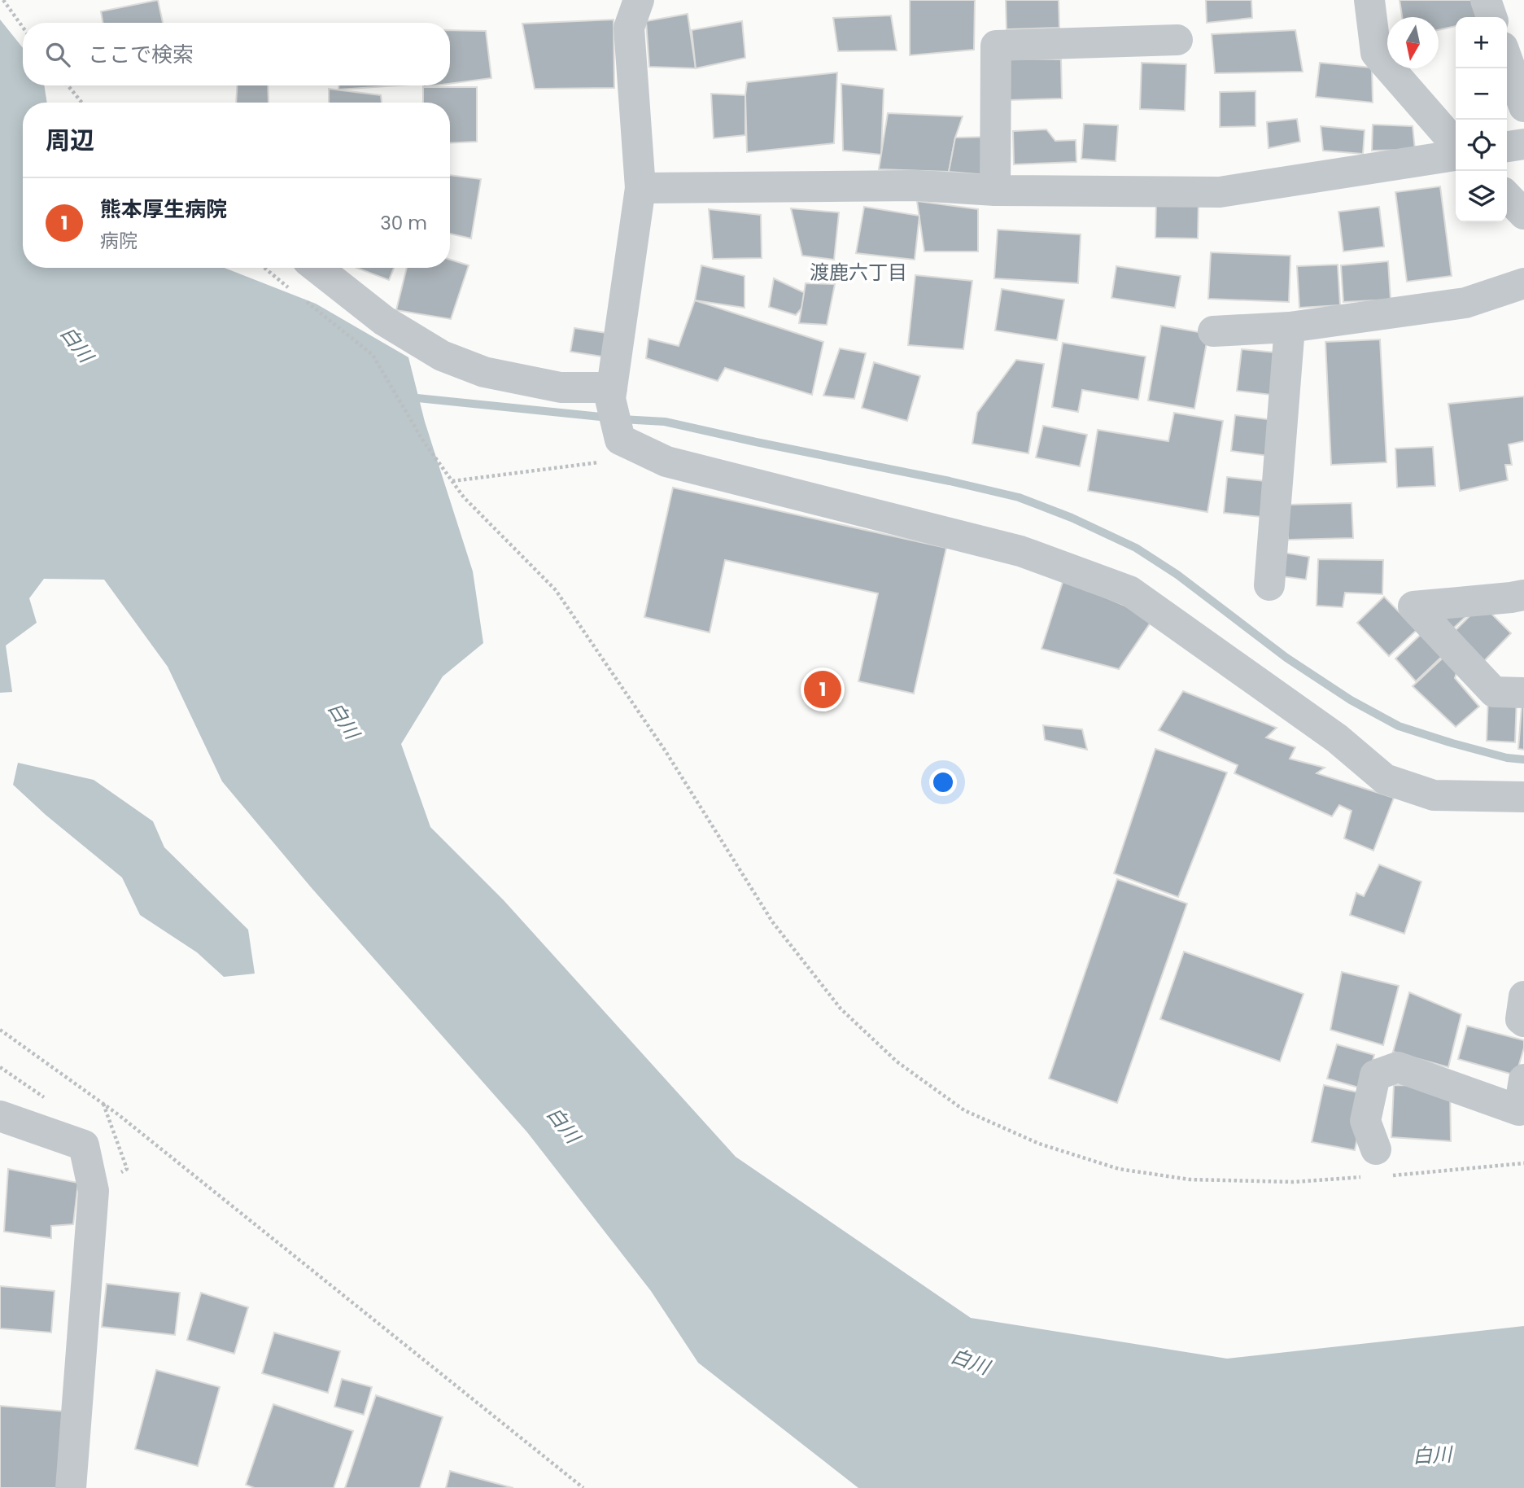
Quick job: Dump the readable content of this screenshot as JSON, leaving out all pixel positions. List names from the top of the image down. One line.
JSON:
{"districts":["渡鹿六丁目"],"water":["白川"],"north":"bottom","page":{"map_buttons":["+","−"],"search":"ここで検索","heading":"周辺","list":[{"mark":"1","name":"熊本厚生病院","note":"病院","value":"30 m"}],"pins":"1"}}
